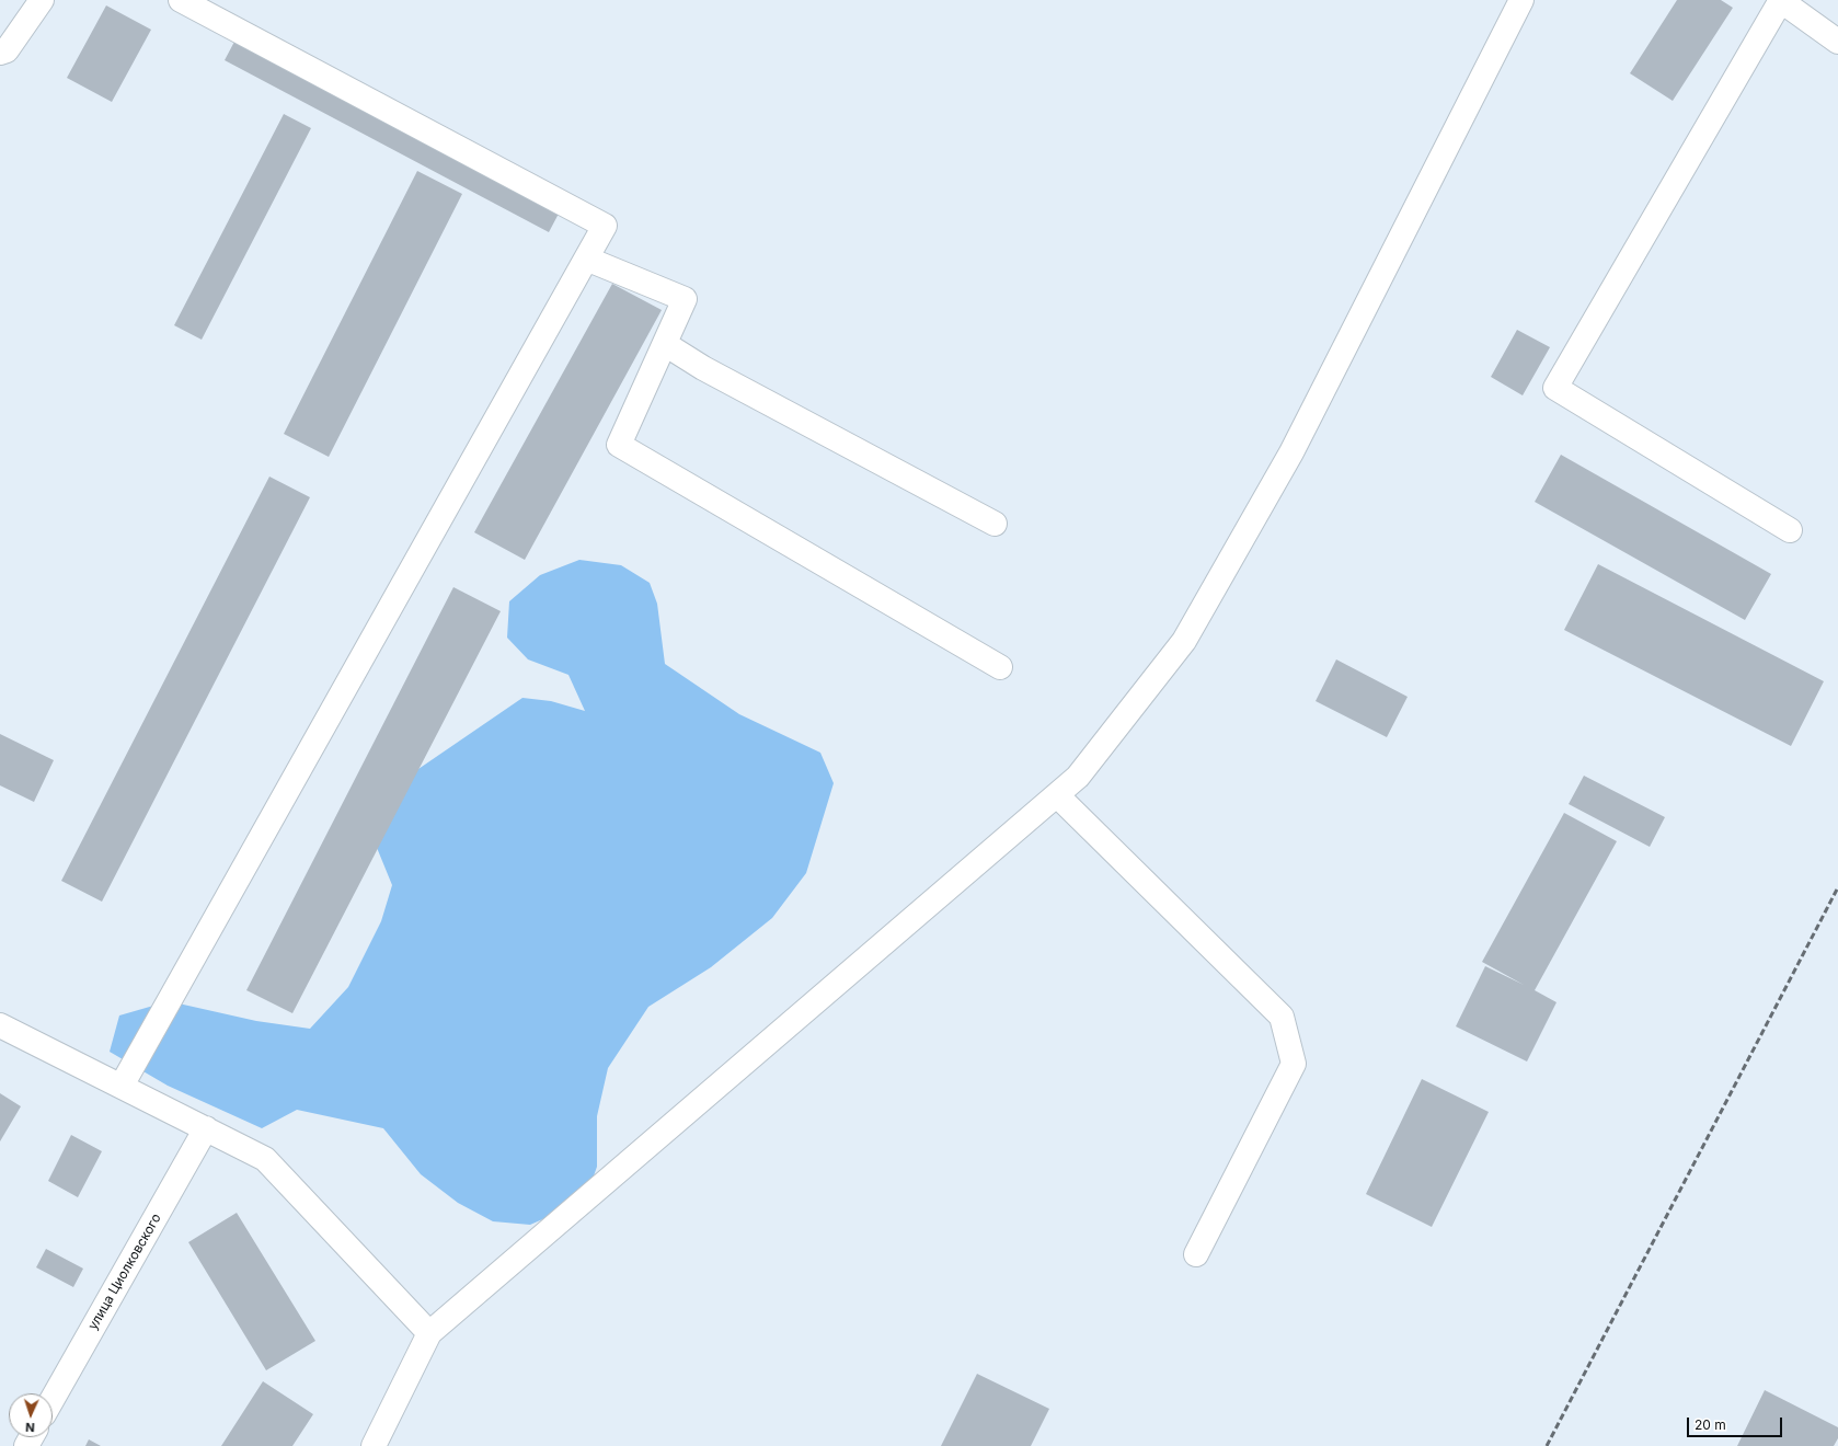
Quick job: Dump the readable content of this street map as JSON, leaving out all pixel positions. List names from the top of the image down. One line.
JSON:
{"streets":{"street":["улица Циолковского"]},"scale_bar":"20 m","north":"bottom"}
